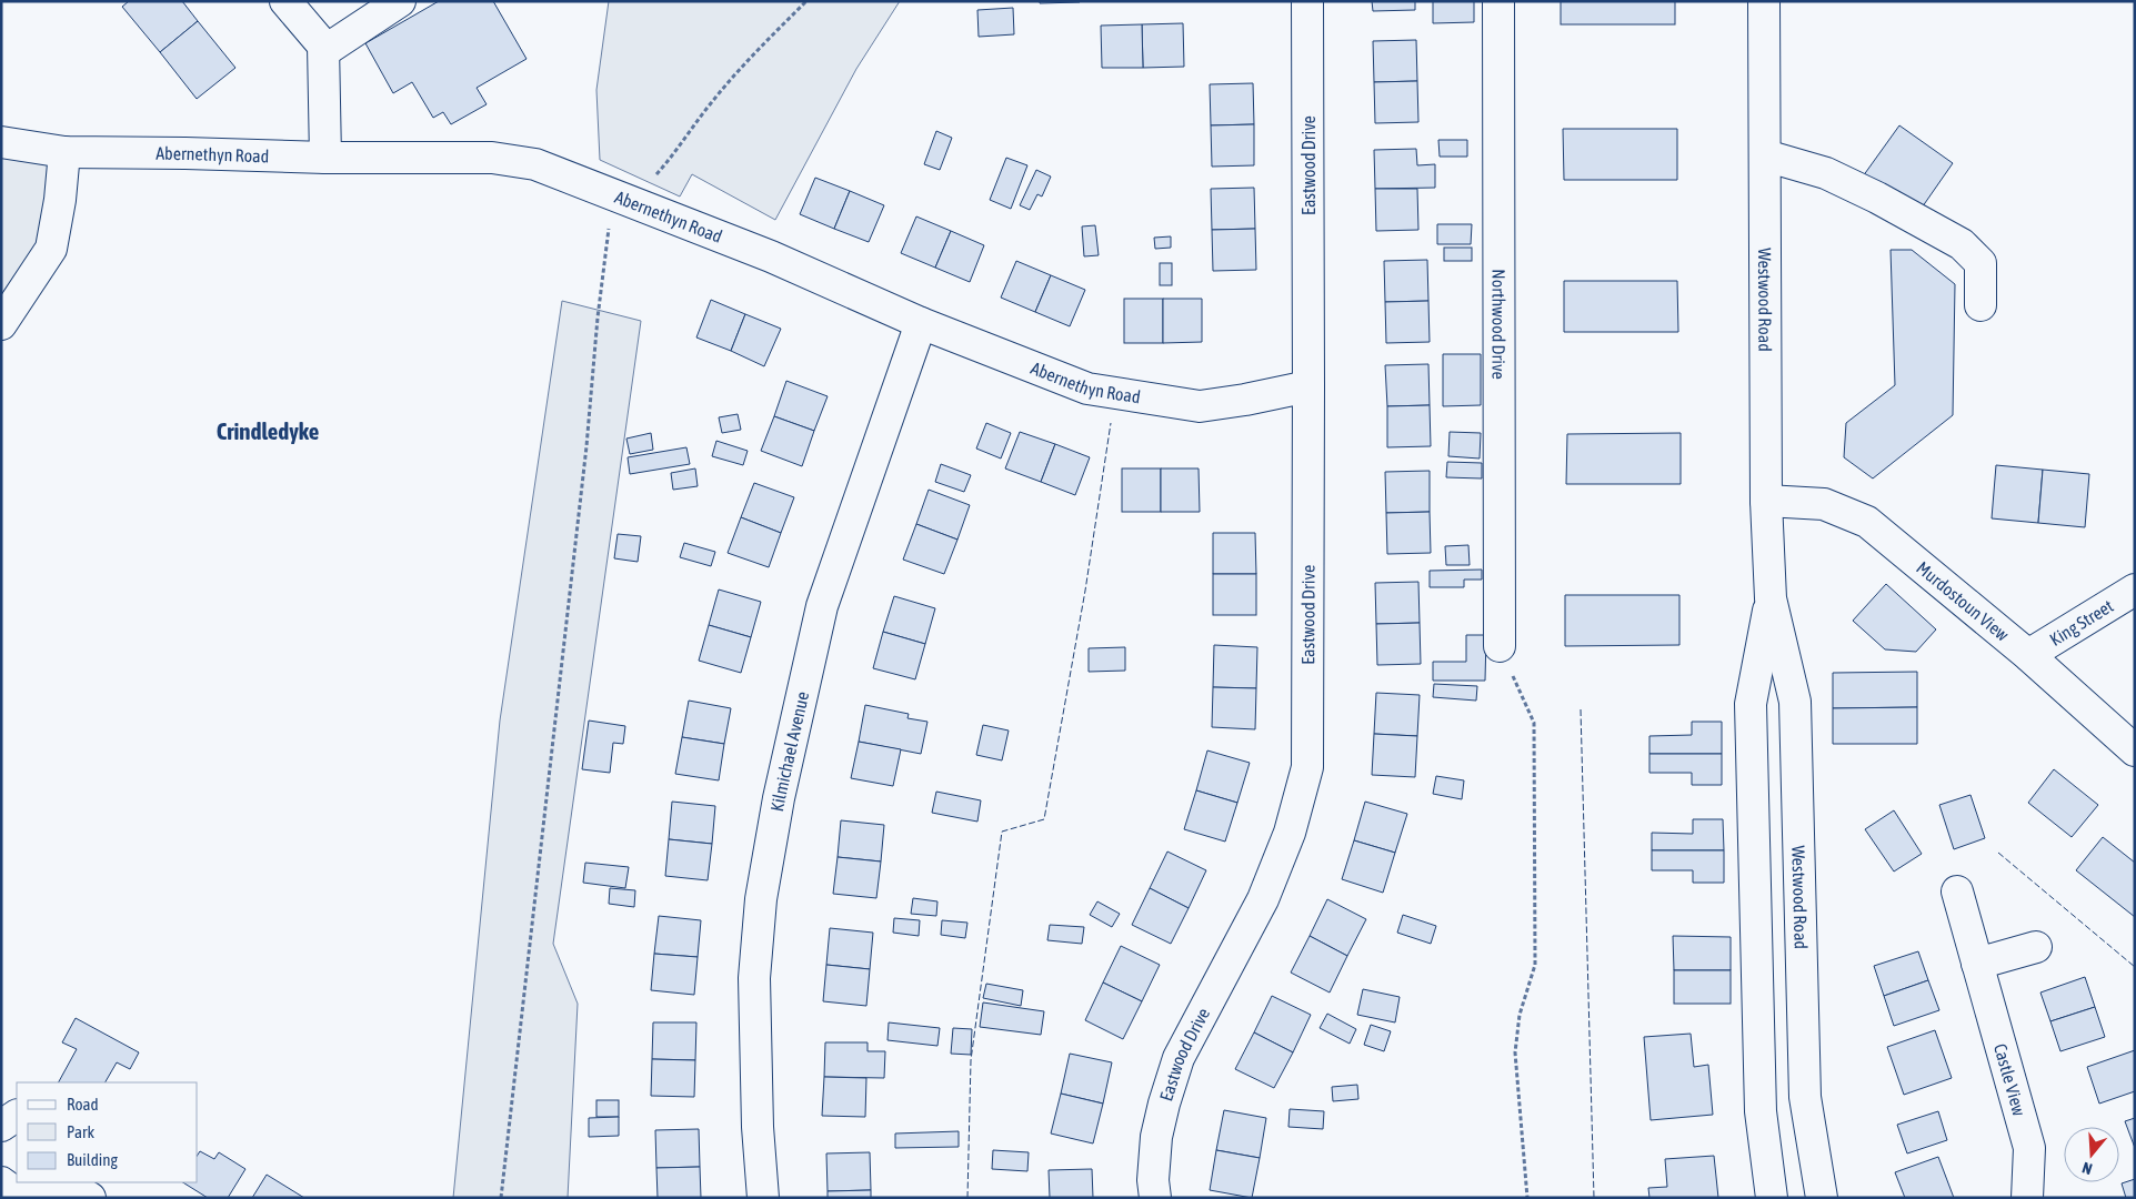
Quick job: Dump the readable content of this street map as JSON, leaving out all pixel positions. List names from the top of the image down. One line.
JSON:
{"streets":{"street":["Abernethyn Road","Eastwood Drive","Westwood Road","Northwood Drive","Murdostoun View","King Street","Kilmichael Avenue","Castle View"]},"crossings":[["Abernethyn Road","Eastwood Drive"],["Abernethyn Road","Kilmichael Avenue"],["Westwood Road","Murdostoun View"],["Murdostoun View","King Street"]],"districts":["Crindledyke"],"legend":["Road","Park","Building"],"north":"bottom"}
